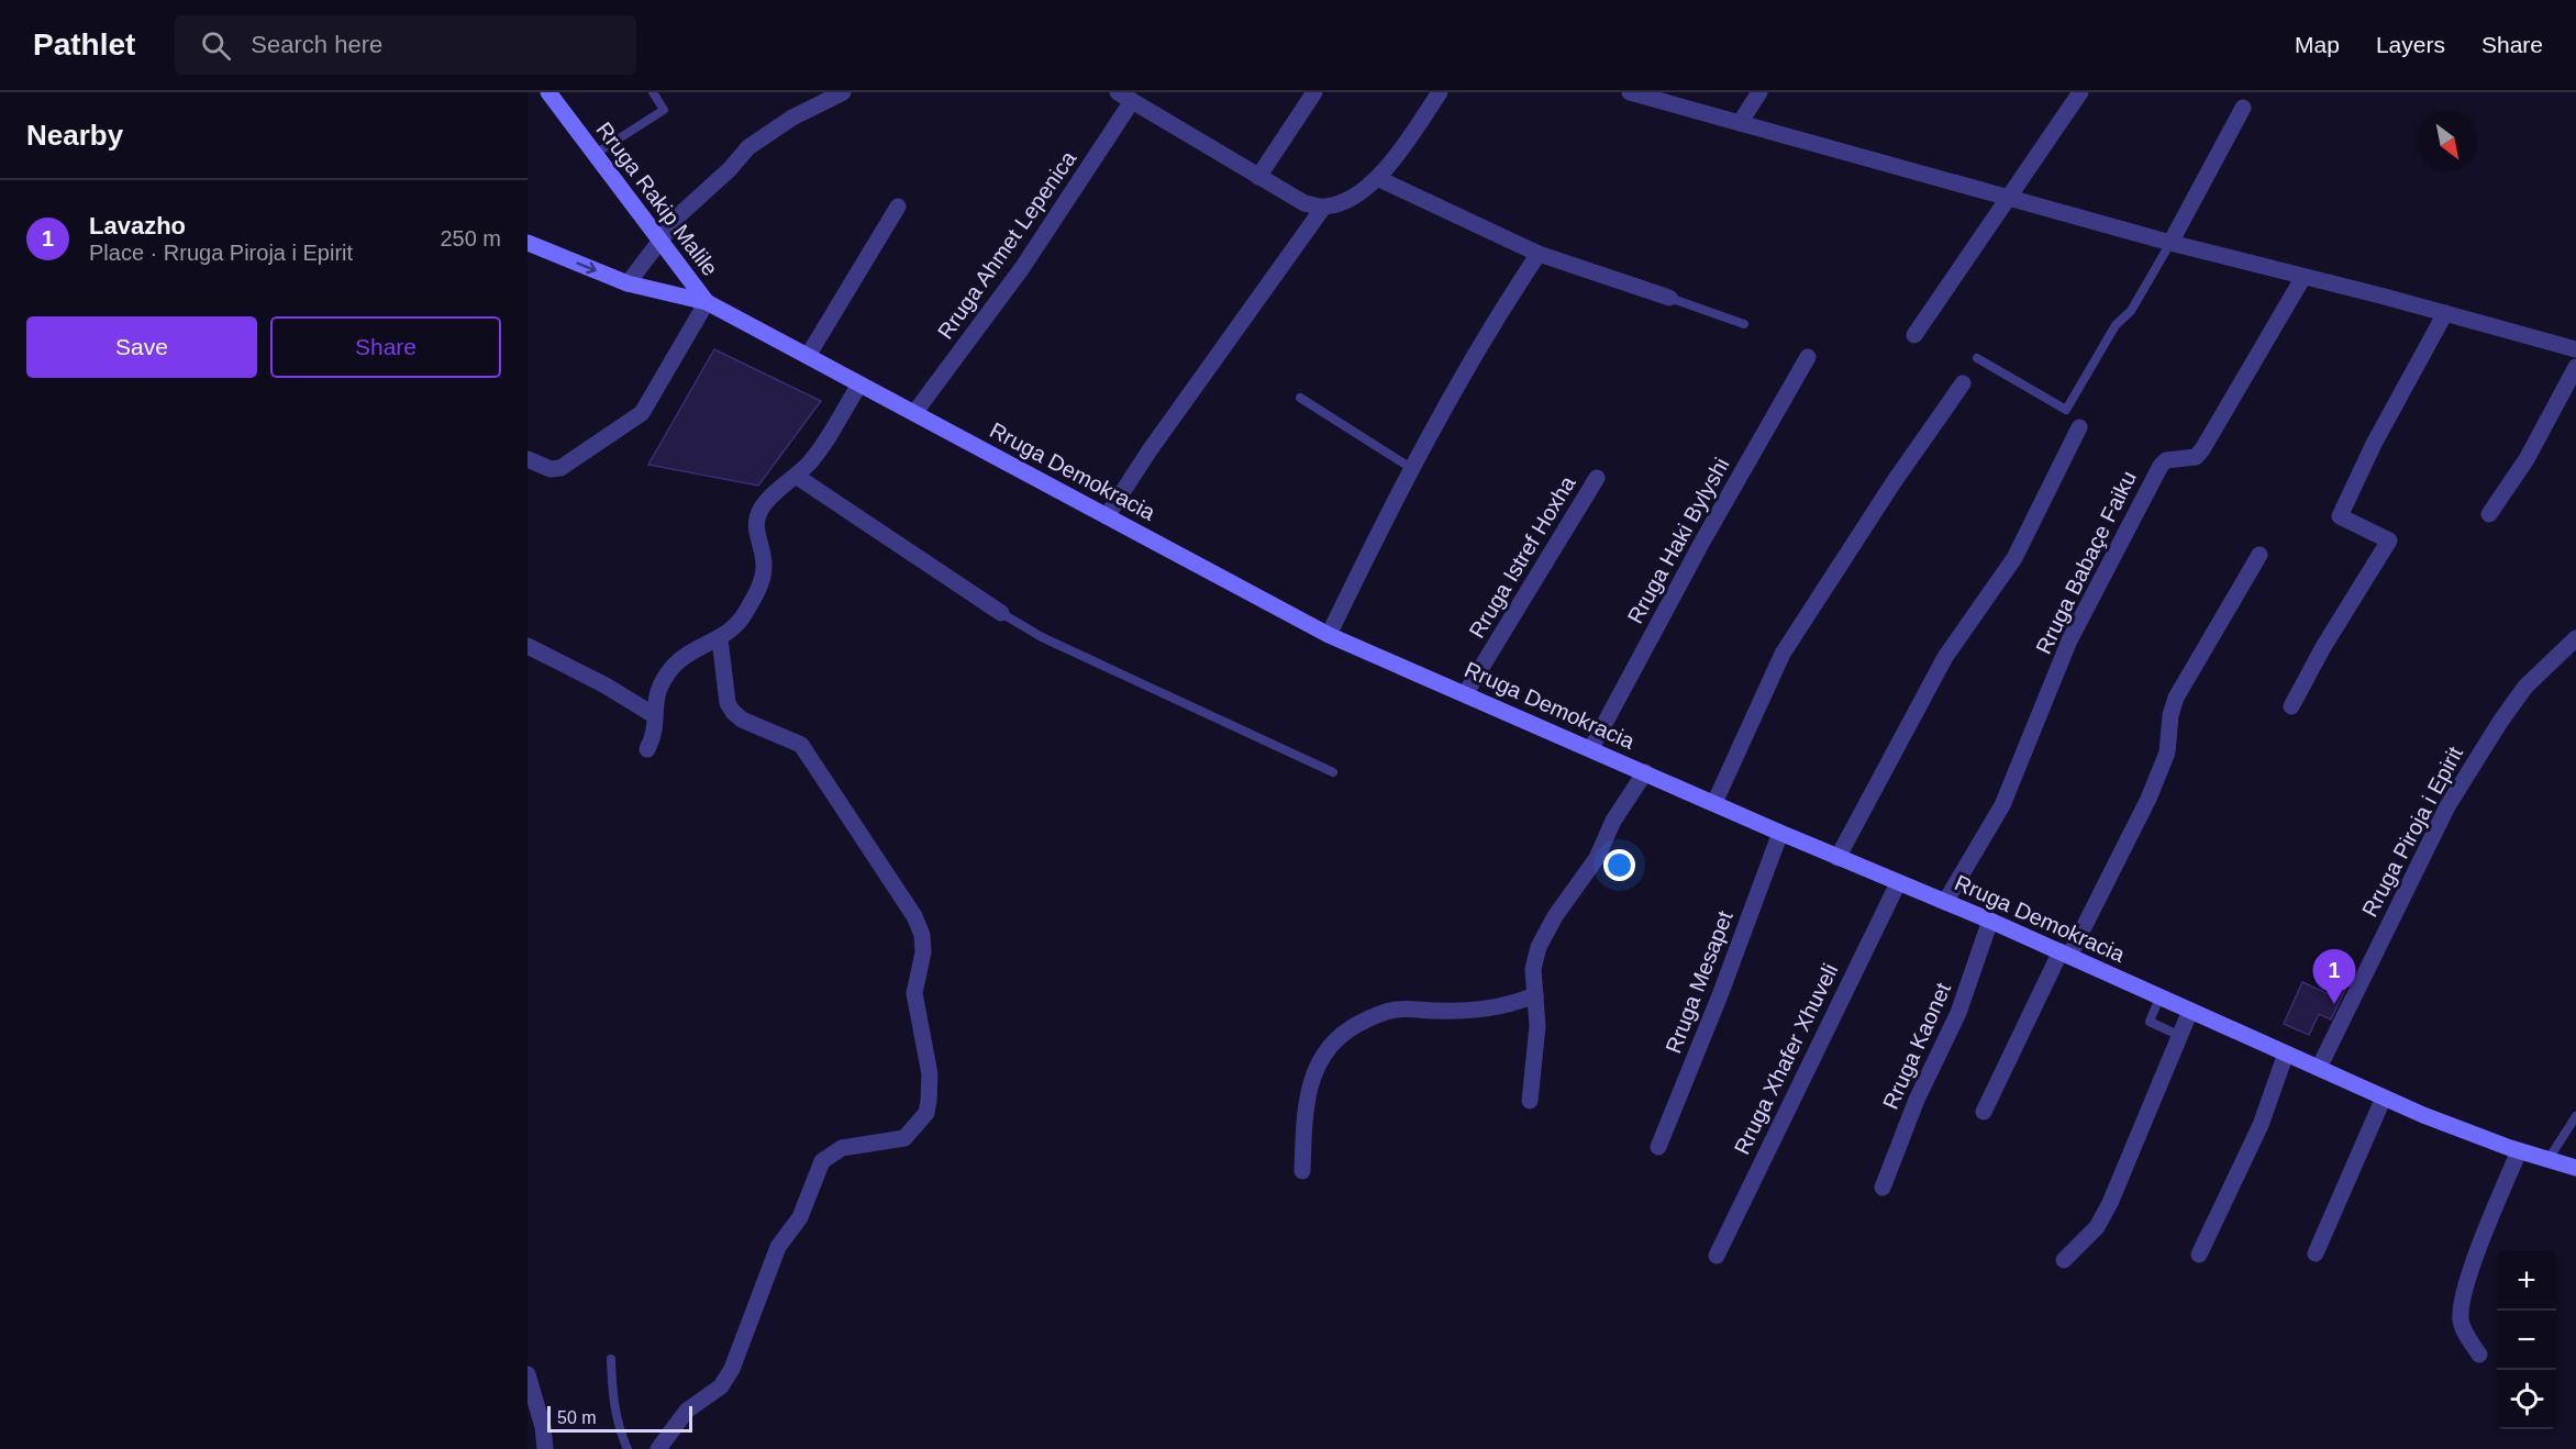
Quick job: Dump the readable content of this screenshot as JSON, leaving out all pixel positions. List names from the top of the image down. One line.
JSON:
{"streets":{"main road":["Rruga Rakip Malile","Rruga Demokracia"],"street":["Rruga Ahmet Lepenica","Rruga Haki Bylyshi","Rruga Istref Hoxha","Rruga Babaçe Faiku","Rruga Piroja i Epirit","Rruga Mesapet","Rruga Kaonet","Rruga Xhafer Xhuveli"]},"crossings":[["Rruga Rakip Malile","Rruga Demokracia"],["Rruga Ahmet Lepenica","Rruga Demokracia"],["Rruga Demokracia","Rruga Haki Bylyshi"],["Rruga Demokracia","Rruga Istref Hoxha"],["Rruga Demokracia","Rruga Babaçe Faiku"],["Rruga Demokracia","Rruga Piroja i Epirit"],["Rruga Demokracia","Rruga Mesapet"],["Rruga Demokracia","Rruga Kaonet"],["Rruga Demokracia","Rruga Xhafer Xhuveli"]],"scale_bar":"50 m","north":"bottom right","page":{"header":"Pathlet","search":"Search here","nav":["Map","Layers","Share"],"heading":"Nearby","list":[{"mark":"1","name":"Lavazho","note":"Place · Rruga Piroja i Epirit","value":"250 m"}],"buttons":["Save","Share"],"pins":"1","map_buttons":["+","−"],"scale":"50 m"}}
